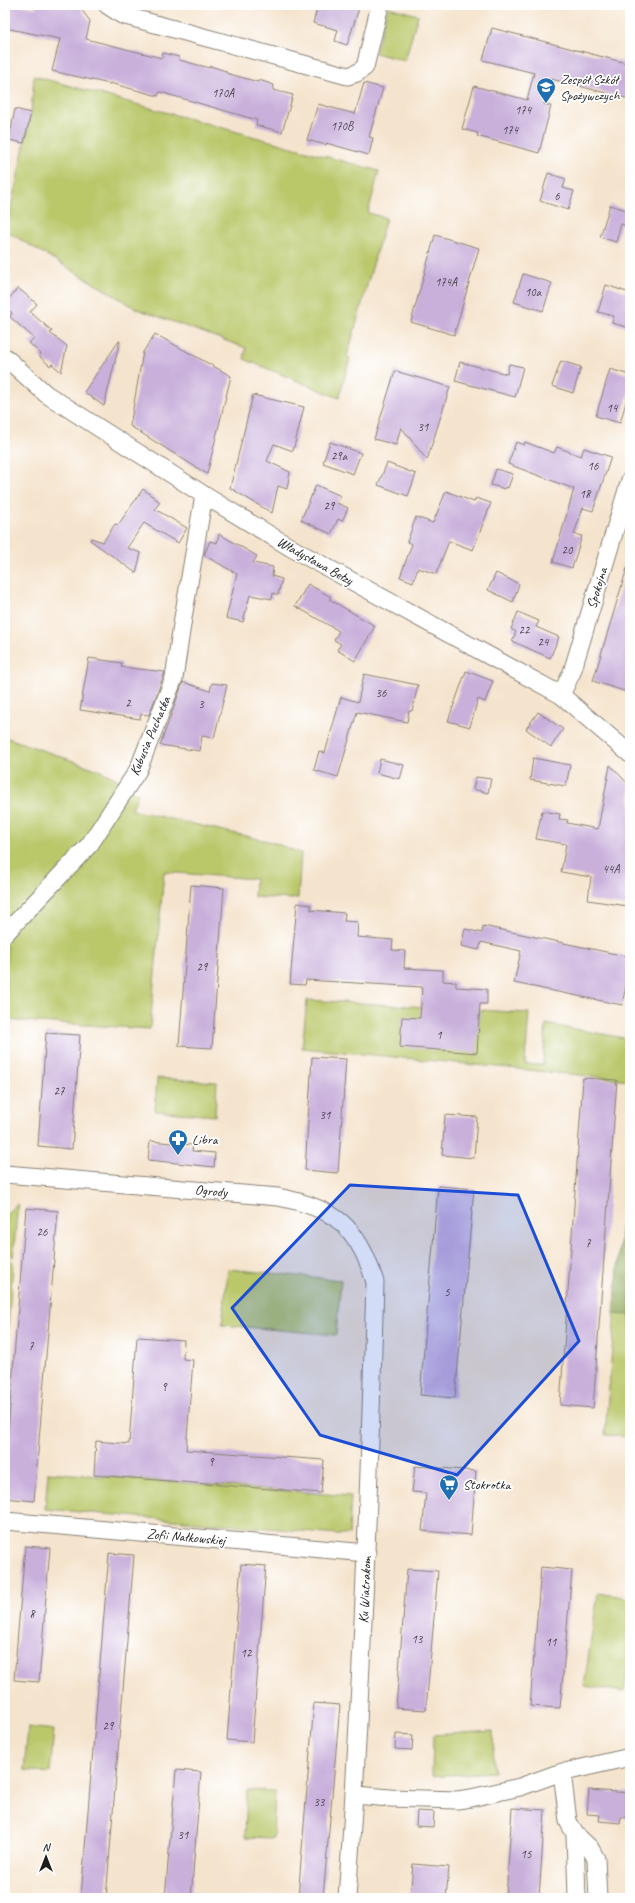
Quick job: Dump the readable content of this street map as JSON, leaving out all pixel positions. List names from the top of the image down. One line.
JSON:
{"streets":{"street":["Władysława Bełzy","Spokojna","Kubusia Puchatka","Ogrody","Zofii Nałkowskiej","Ku Wiatrakom"]},"crossings":[["Władysława Bełzy","Spokojna"],["Władysława Bełzy","Kubusia Puchatka"],["Ogrody","Ku Wiatrakom"],["Zofii Nałkowskiej","Ku Wiatrakom"]],"places":{"school or university":["Zespół Szkół Spożywczych"],"pharmacy":["Libra"],"supermarket":["Stokrotka"]},"house_numbers":["170A","174","170B","174","6","174A","10a","14","31","29a","16","18","29","20","22","24","36","2","3","44A","29","1","27","31","26","7","5","7","9","9","8","13","11","12","29","33","31","15"],"north":"top"}
